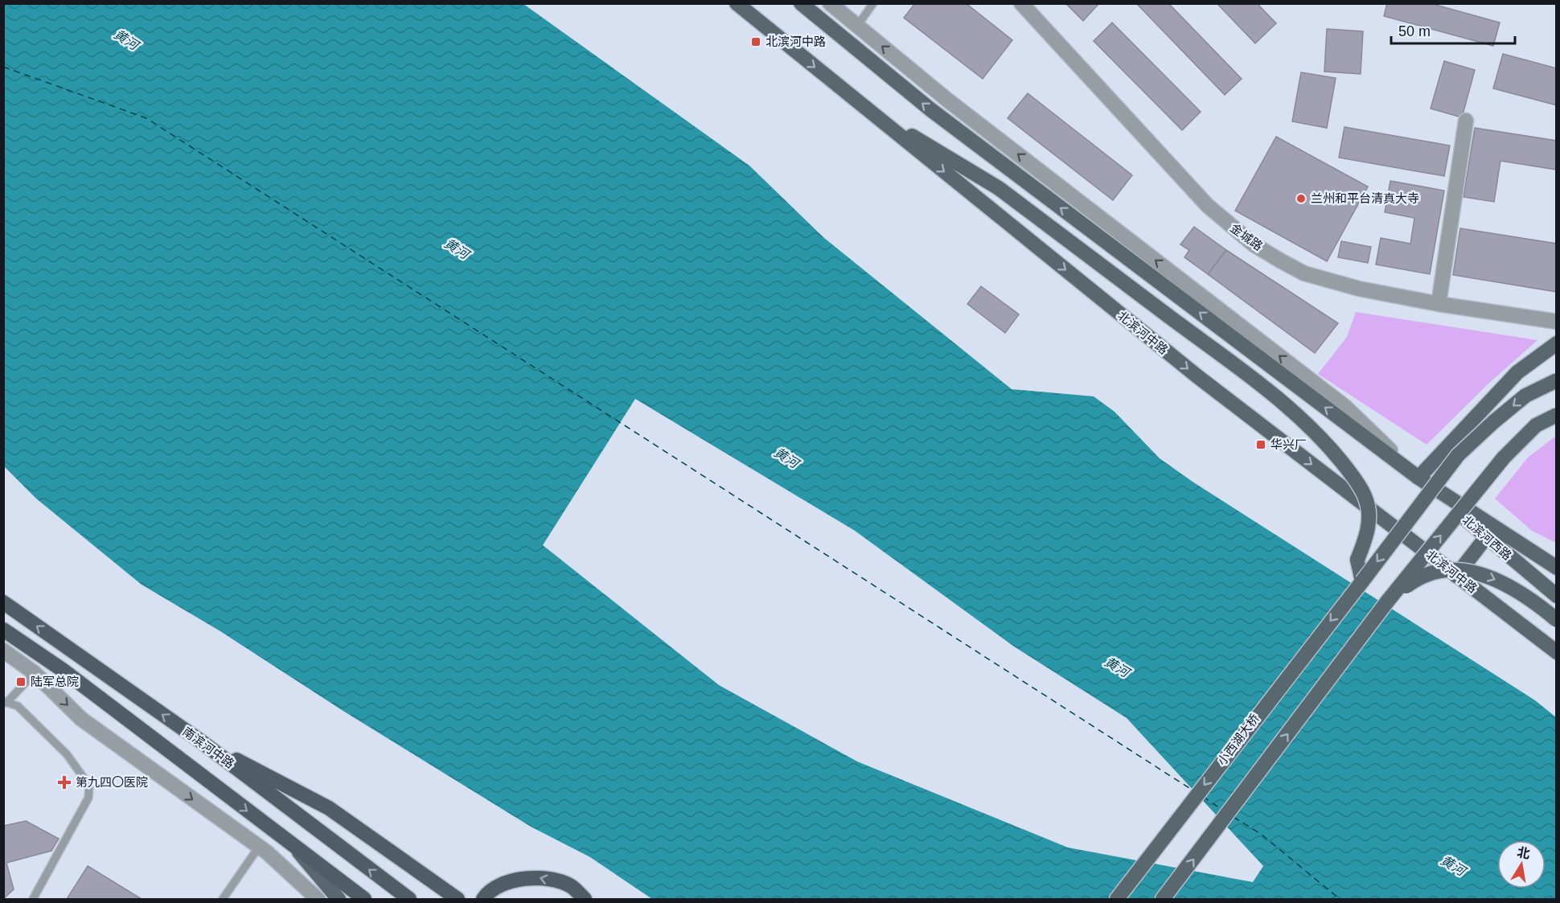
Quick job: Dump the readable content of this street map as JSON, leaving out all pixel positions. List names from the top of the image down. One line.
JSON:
{"streets":{"highway":["南滨河中路"],"main road":["北滨河中路","北滨河西路","小西湖大桥"],"street":["金城路"]},"water":["黄河"],"places":{"transit":["北滨河中路","华兴厂","陆军总院"],"other":["兰州和平台清真大寺"],"health":["第九四〇医院"]},"scale_bar":"50 m","north":"top"}
